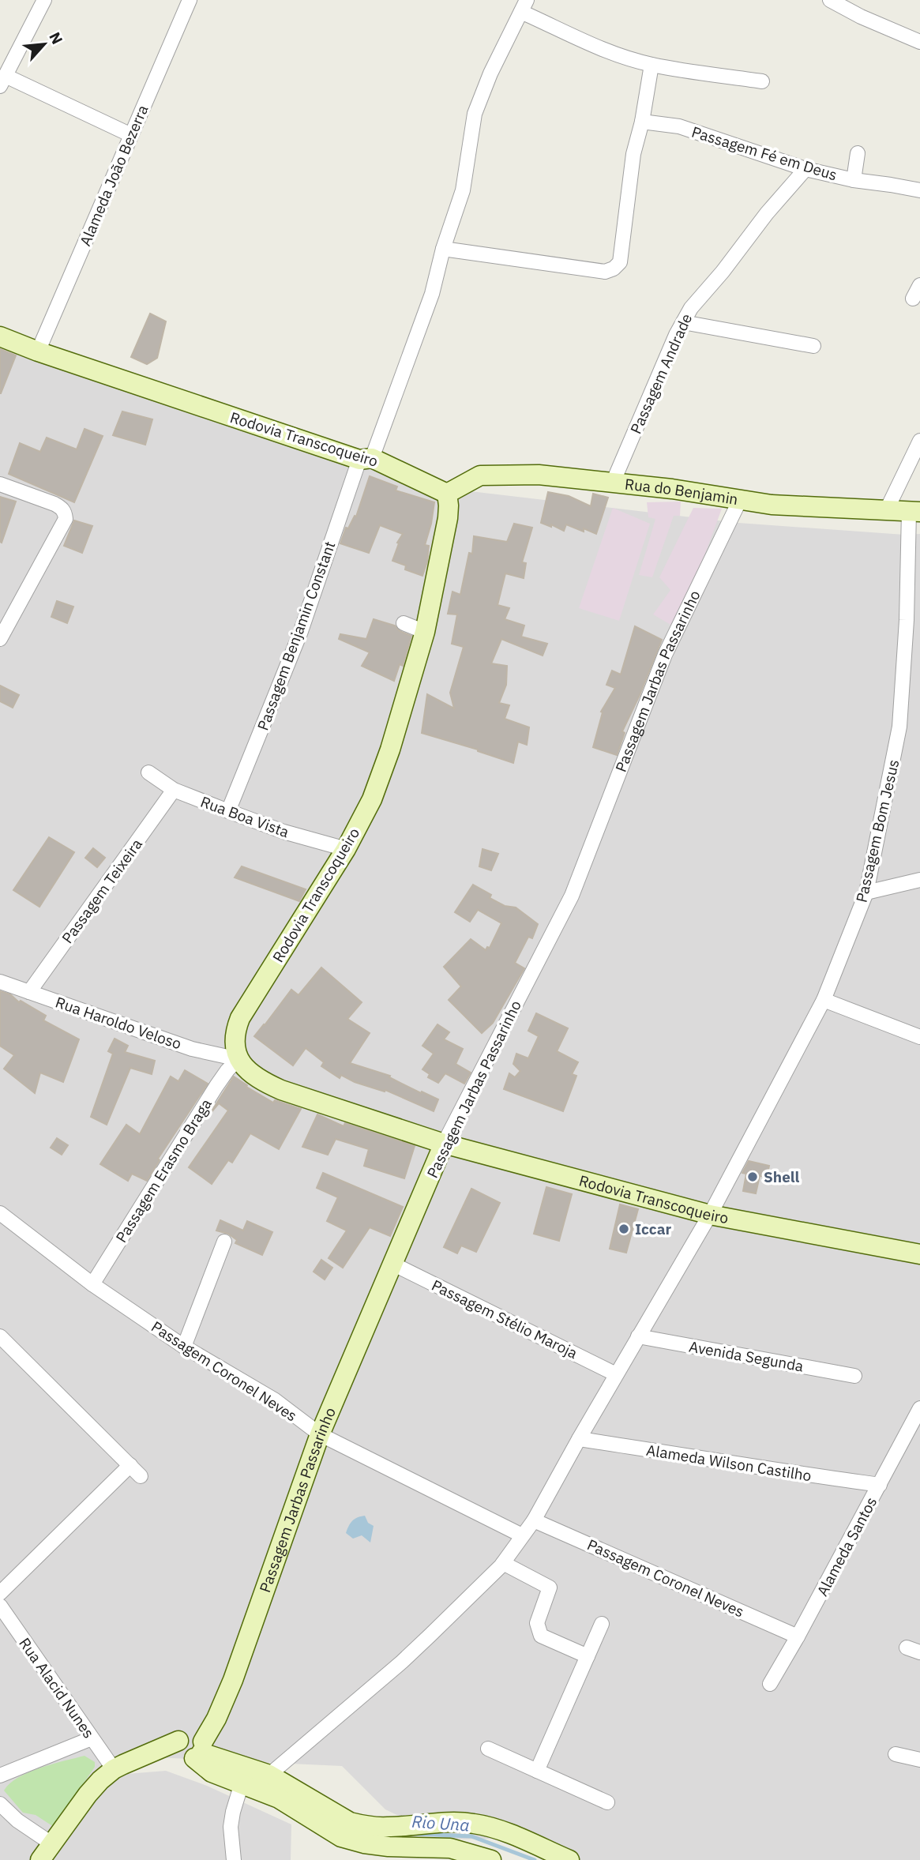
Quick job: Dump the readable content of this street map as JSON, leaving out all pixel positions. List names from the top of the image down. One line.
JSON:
{"streets":{"main road":["Rodovia Transcoqueiro","Rua do Benjamin","Passagem Jarbas Passarinho"],"street":["Passagem Fé em Deus","Alameda João Bezerra","Passagem Andrade","Passagem Benjamin Constant","Rua Boa Vista","Passagem Bom Jesus","Passagem Teixeira","Rua Haroldo Veloso","Passagem Erasmo Braga","Passagem Stélio Maroja","Avenida Segunda","Passagem Coronel Neves","Alameda Wilson Castilho","Alameda Santos","Rua Alacid Nunes"]},"crossings":[["Passagem Fé em Deus","Passagem Andrade"],["Alameda João Bezerra","Rodovia Transcoqueiro"],["Passagem Andrade","Rua do Benjamin"],["Rodovia Transcoqueiro","Rua do Benjamin"],["Rodovia Transcoqueiro","Passagem Benjamin Constant"],["Rodovia Transcoqueiro","Passagem Jarbas Passarinho"],["Rodovia Transcoqueiro","Rua Boa Vista"],["Rodovia Transcoqueiro","Passagem Bom Jesus"],["Rodovia Transcoqueiro","Rua Haroldo Veloso"],["Rodovia Transcoqueiro","Passagem Erasmo Braga"],["Rua do Benjamin","Passagem Jarbas Passarinho"],["Rua do Benjamin","Passagem Bom Jesus"],["Passagem Benjamin Constant","Rua Boa Vista"],["Passagem Jarbas Passarinho","Passagem Stélio Maroja"],["Passagem Jarbas Passarinho","Passagem Coronel Neves"],["Rua Boa Vista","Passagem Teixeira"],["Passagem Teixeira","Rua Haroldo Veloso"],["Rua Haroldo Veloso","Passagem Erasmo Braga"],["Passagem Erasmo Braga","Passagem Coronel Neves"],["Passagem Coronel Neves","Alameda Santos"],["Alameda Wilson Castilho","Alameda Santos"]],"water":["Rio Una"],"places":["Shell","Iccar"],"north":"top right"}
